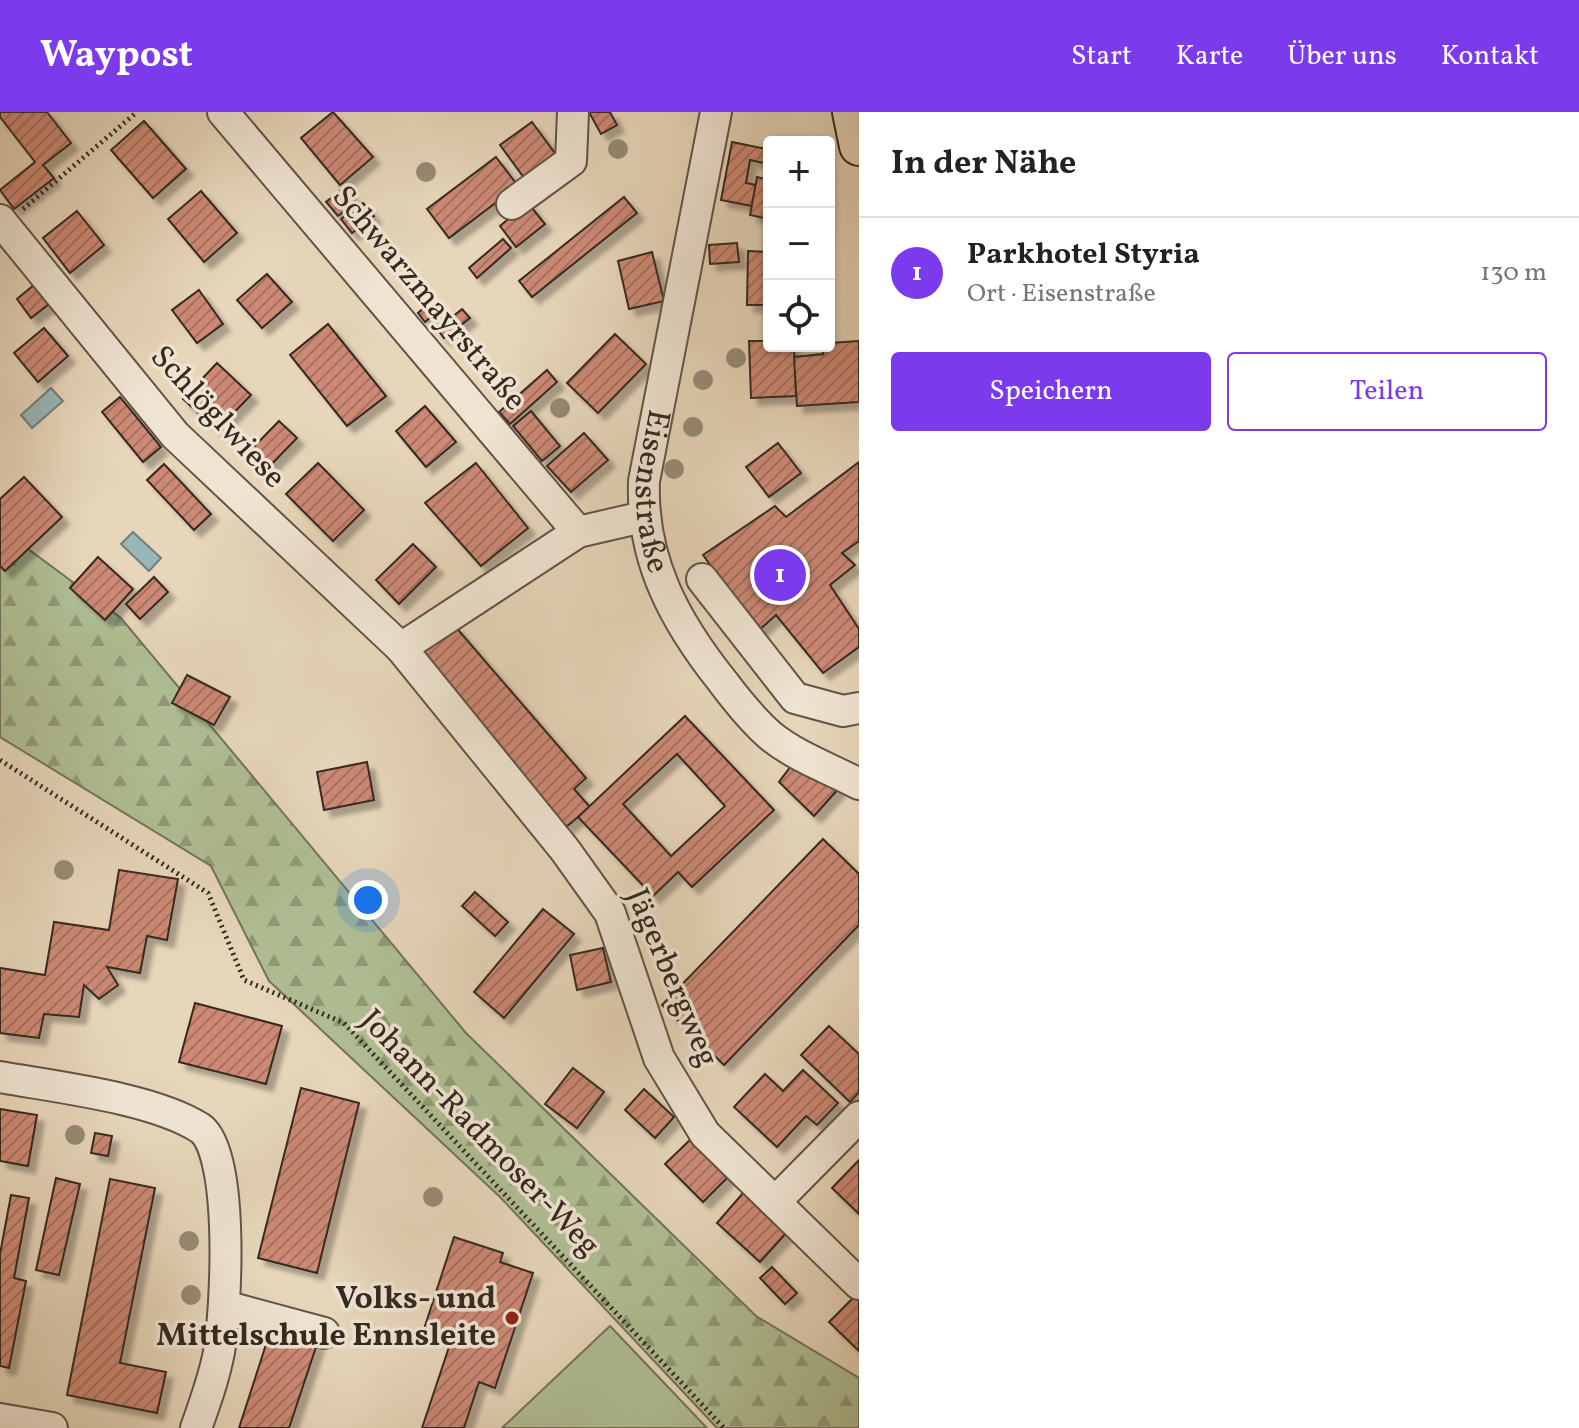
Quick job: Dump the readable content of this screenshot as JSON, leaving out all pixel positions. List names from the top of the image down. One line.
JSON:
{"streets":{"street":["Schwarzmayrstraße","Schlöglwiese","Eisenstraße","Jägerbergweg"],"path":["Johann-Radmoser-Weg"]},"crossings":[["Schlöglwiese","Jägerbergweg"]],"places":["Volks- und Mittelschule Ennsleite"],"page":{"header":"Waypost","nav":["Start","Karte","Über uns","Kontakt"],"heading":"In der Nähe","map_buttons":["+","−"],"list":[{"mark":"1","name":"Parkhotel Styria","note":"Ort · Eisenstraße","value":"130 m"}],"buttons":["Speichern","Teilen"],"pins":"1"}}
